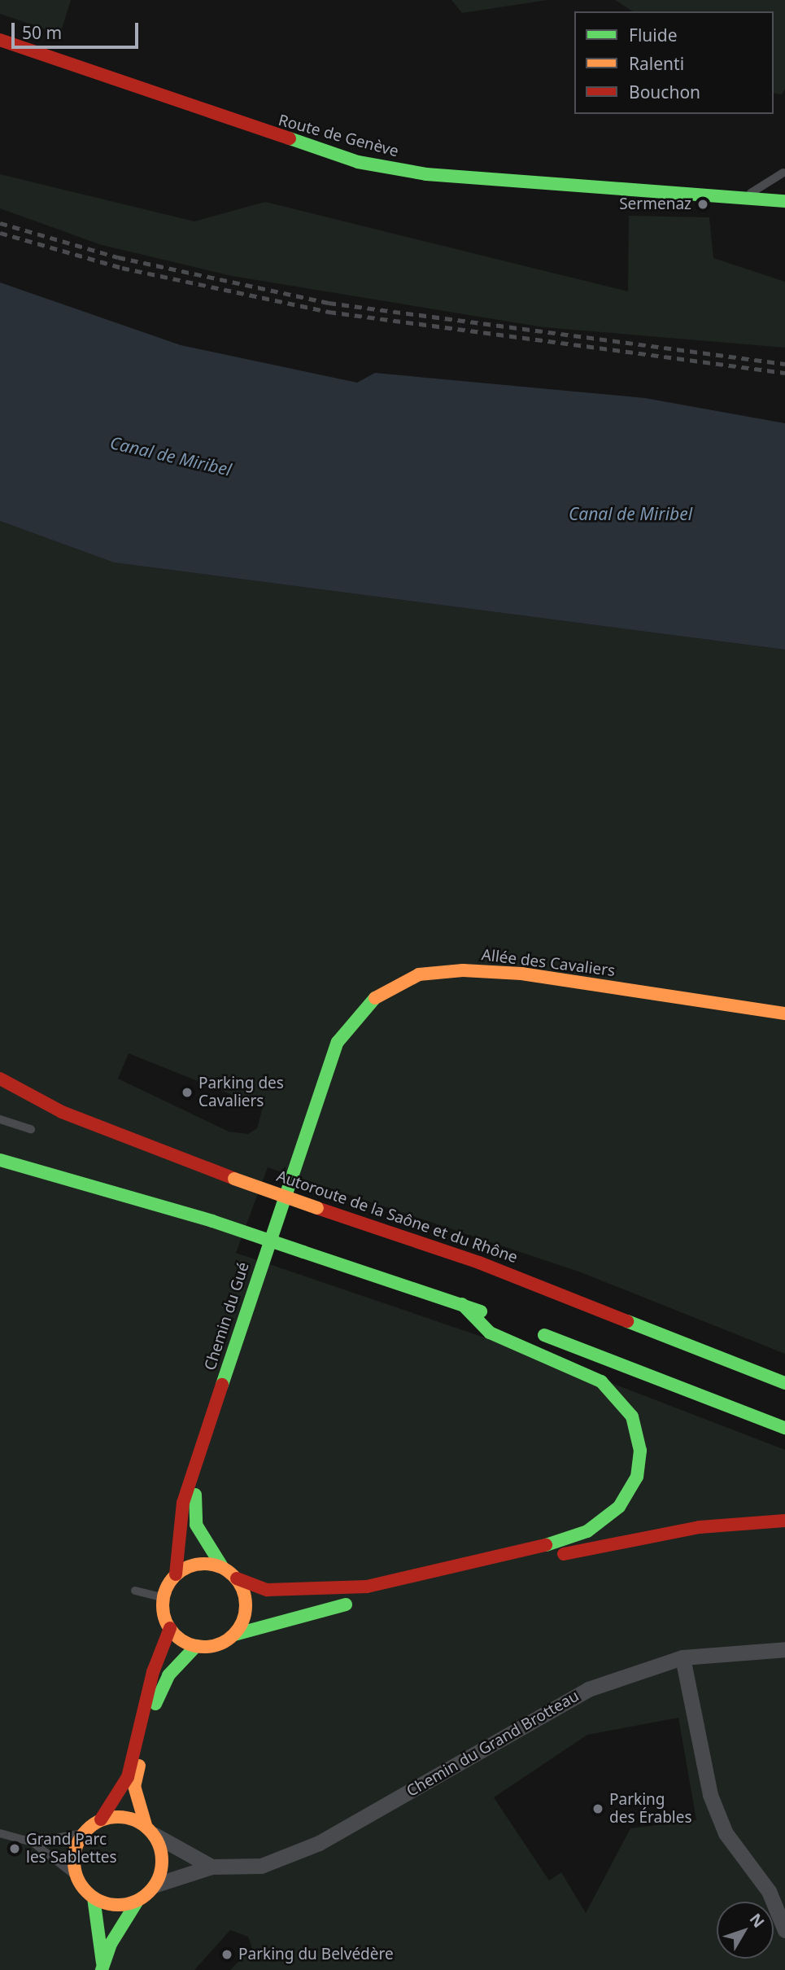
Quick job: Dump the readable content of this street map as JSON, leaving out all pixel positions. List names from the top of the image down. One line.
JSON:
{"streets":{"main road":["Route de Genève","Allée des Cavaliers","Autoroute de la Saône et du Rhône","Chemin du Gué"],"street":["Chemin du Grand Brotteau"]},"crossings":[["Allée des Cavaliers","Chemin du Gué"]],"water":["Canal de Miribel"],"places":["Sermenaz","Parking des Cavaliers","Parking des Érables","Grand Parc les Sablettes","Parking du Belvédère"],"legend":["Fluide","Ralenti","Bouchon"],"scale_bar":"50 m","north":"top right"}
